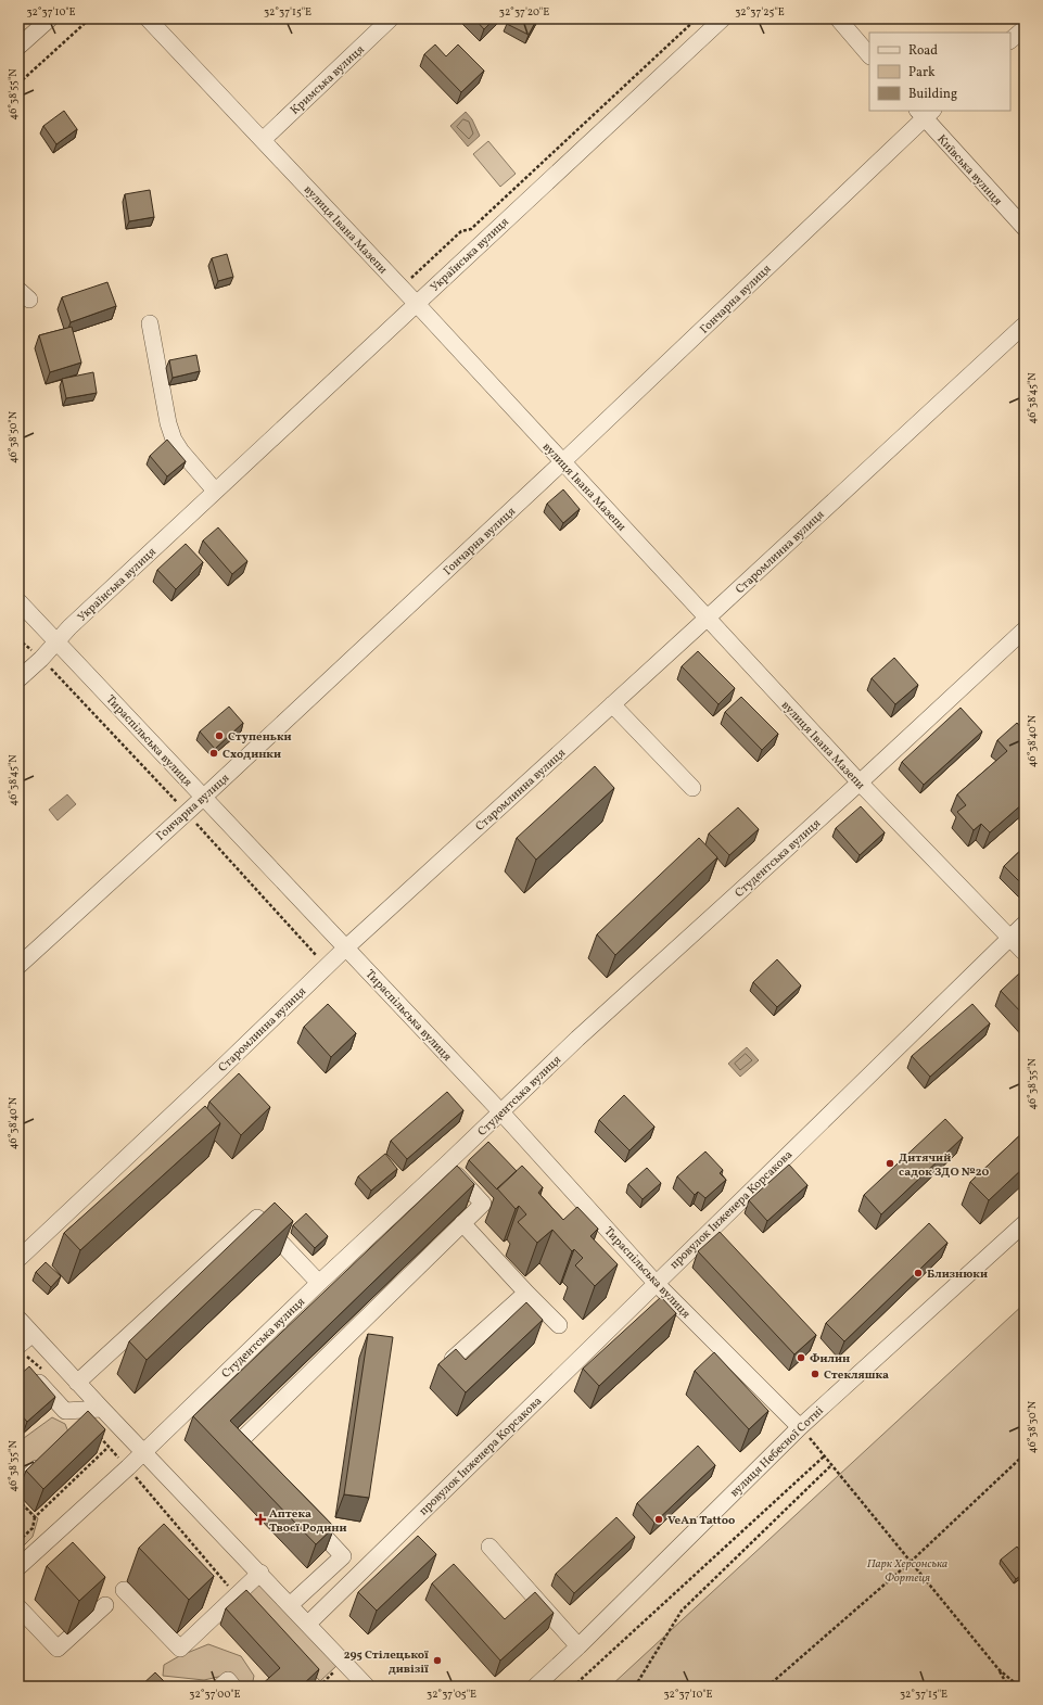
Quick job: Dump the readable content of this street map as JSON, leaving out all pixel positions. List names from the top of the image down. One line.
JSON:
{"streets":{"street":["Кримська вулиця","Київська вулиця","вулиця Івана Мазепи","Українська вулиця","Гончарна вулиця","Старомлинна вулиця","Тираспільська вулиця","Студентська вулиця","провулок Інженера Корсакова","вулиця Небесної Сотні"]},"crossings":[["Кримська вулиця","вулиця Івана Мазепи"],["Київська вулиця","Гончарна вулиця"],["вулиця Івана Мазепи","Українська вулиця"],["вулиця Івана Мазепи","Гончарна вулиця"],["вулиця Івана Мазепи","Старомлинна вулиця"],["вулиця Івана Мазепи","Студентська вулиця"],["вулиця Івана Мазепи","провулок Інженера Корсакова"],["Українська вулиця","Тираспільська вулиця"],["Гончарна вулиця","Тираспільська вулиця"],["Старомлинна вулиця","Тираспільська вулиця"],["Тираспільська вулиця","Студентська вулиця"],["Тираспільська вулиця","провулок Інженера Корсакова"],["Тираспільська вулиця","вулиця Небесної Сотні"]],"parks":["Парк Херсонська Фортеця"],"places":{"other":["Ступеньки","Сходинки","Дитячий садок ЗДО №20","Близнюки","Филин","Стекляшка","VeAn Tattoo","295 Стілецької дивізії"],"health":["Аптека Твоєї Родини"]},"legend":["Road","Park","Building"],"coordinates":["32°37'10\"E","32°37'15\"E","32°37'20\"E","32°37'25\"E","46°38'55\"N","46°38'45\"N","46°38'50\"N","46°38'40\"N","46°38'35\"N","46°38'30\"N","32°37'00\"E","32°37'05\"E"]}
